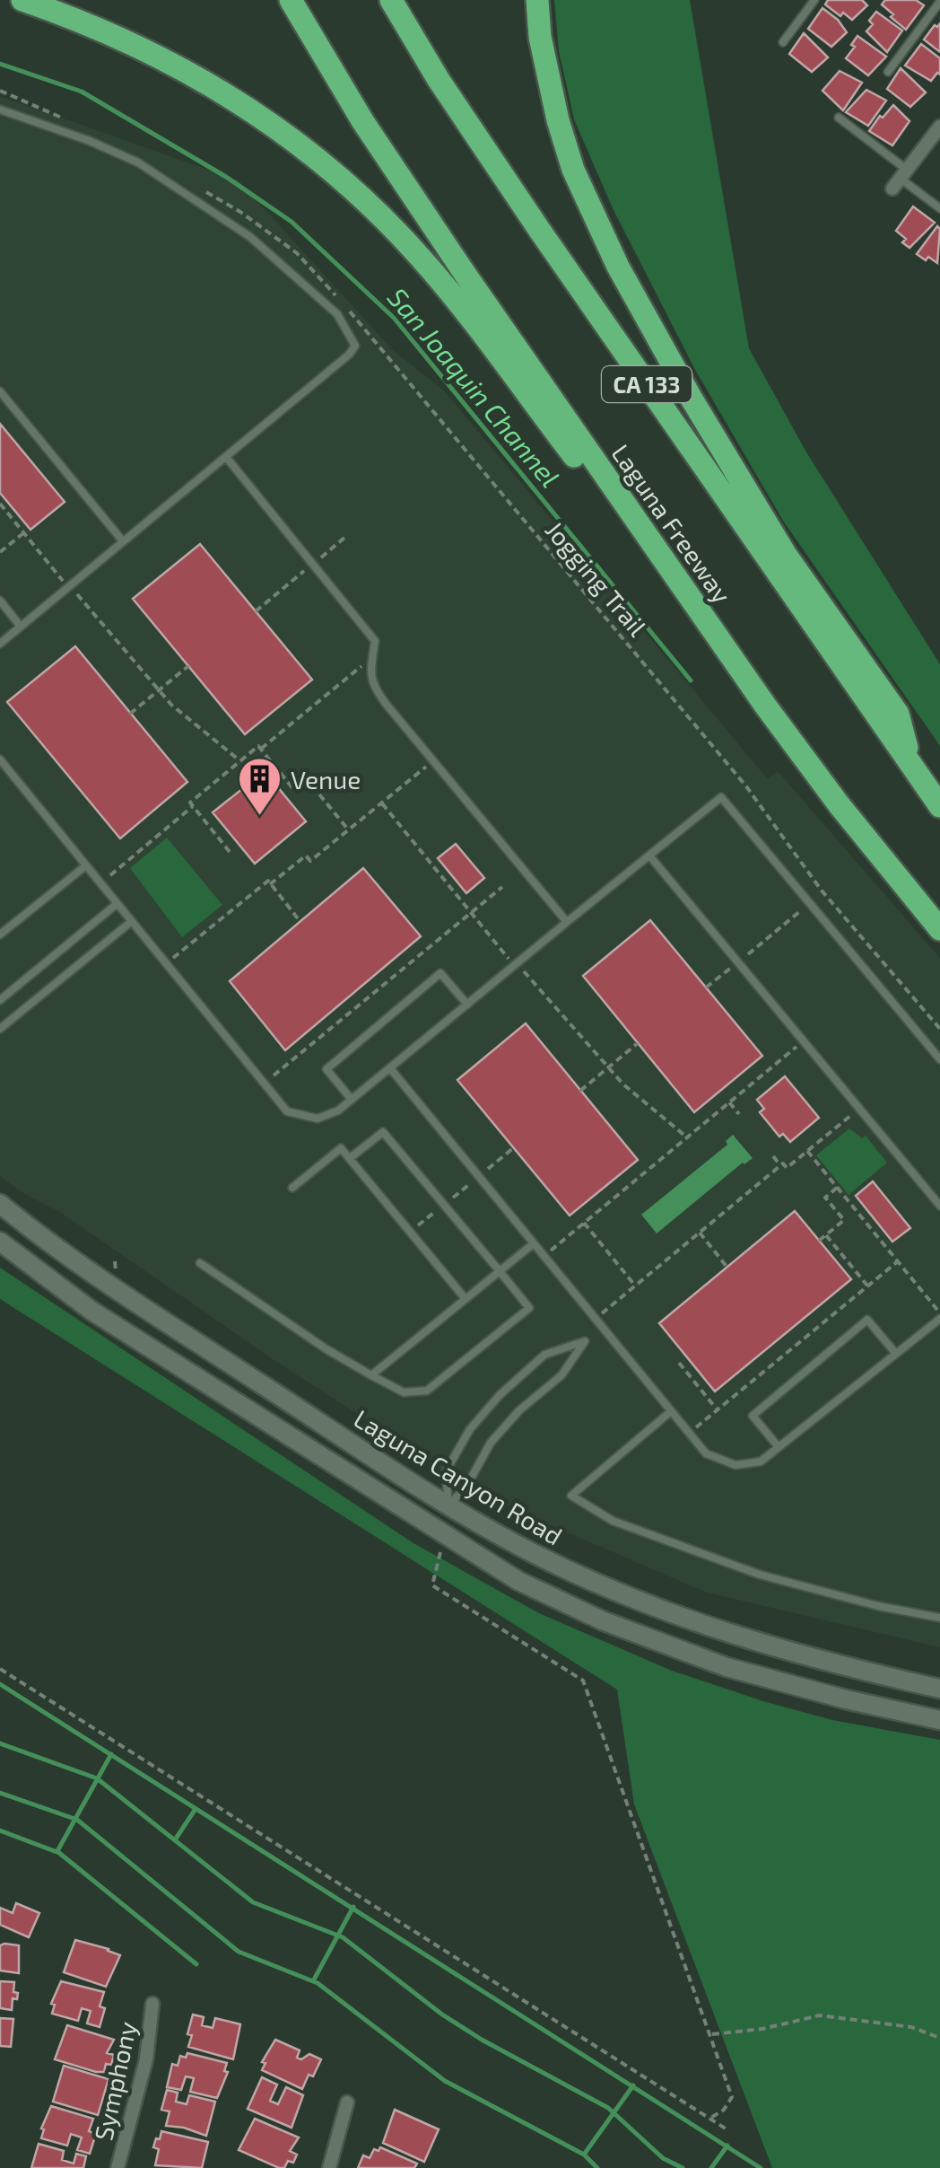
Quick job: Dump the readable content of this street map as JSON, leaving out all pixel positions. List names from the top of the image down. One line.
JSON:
{"streets":{"highway":["CA 133","Laguna Freeway"],"main road":["Laguna Canyon Road"],"street":["Symphony"],"path":["Jogging Trail"]},"water":["San Joaquin Channel"],"places":{"building":["Venue"]}}
